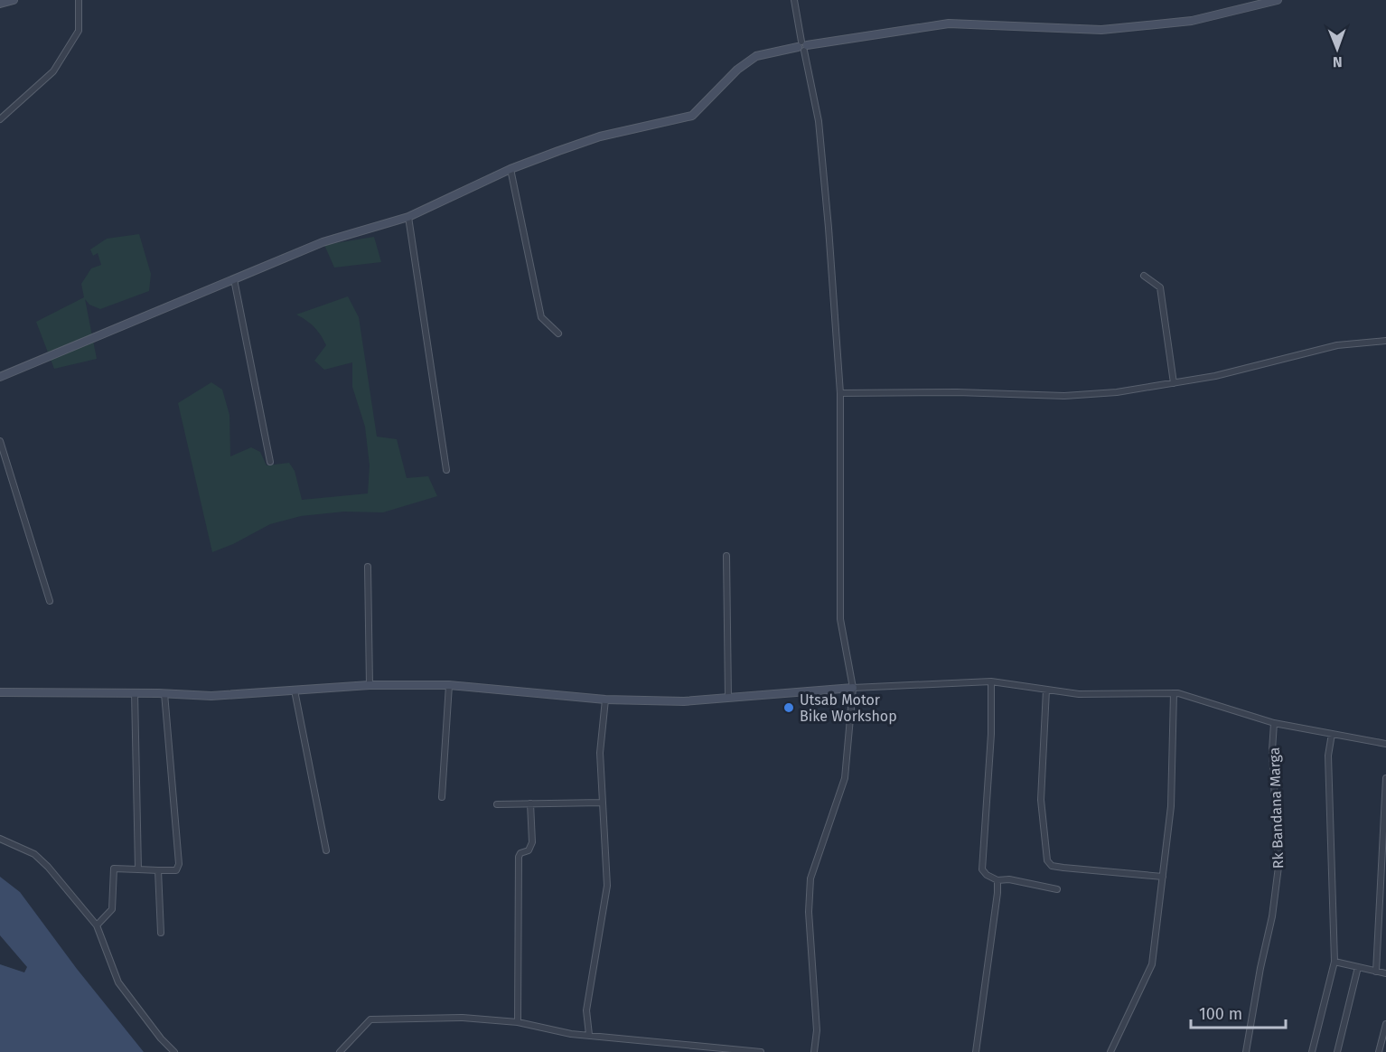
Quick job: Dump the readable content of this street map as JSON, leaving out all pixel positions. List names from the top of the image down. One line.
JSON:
{"streets":{"street":["Rk Bandana Marga"]},"places":["Utsab Motor Bike Workshop"],"scale_bar":"100 m","north":"bottom"}
